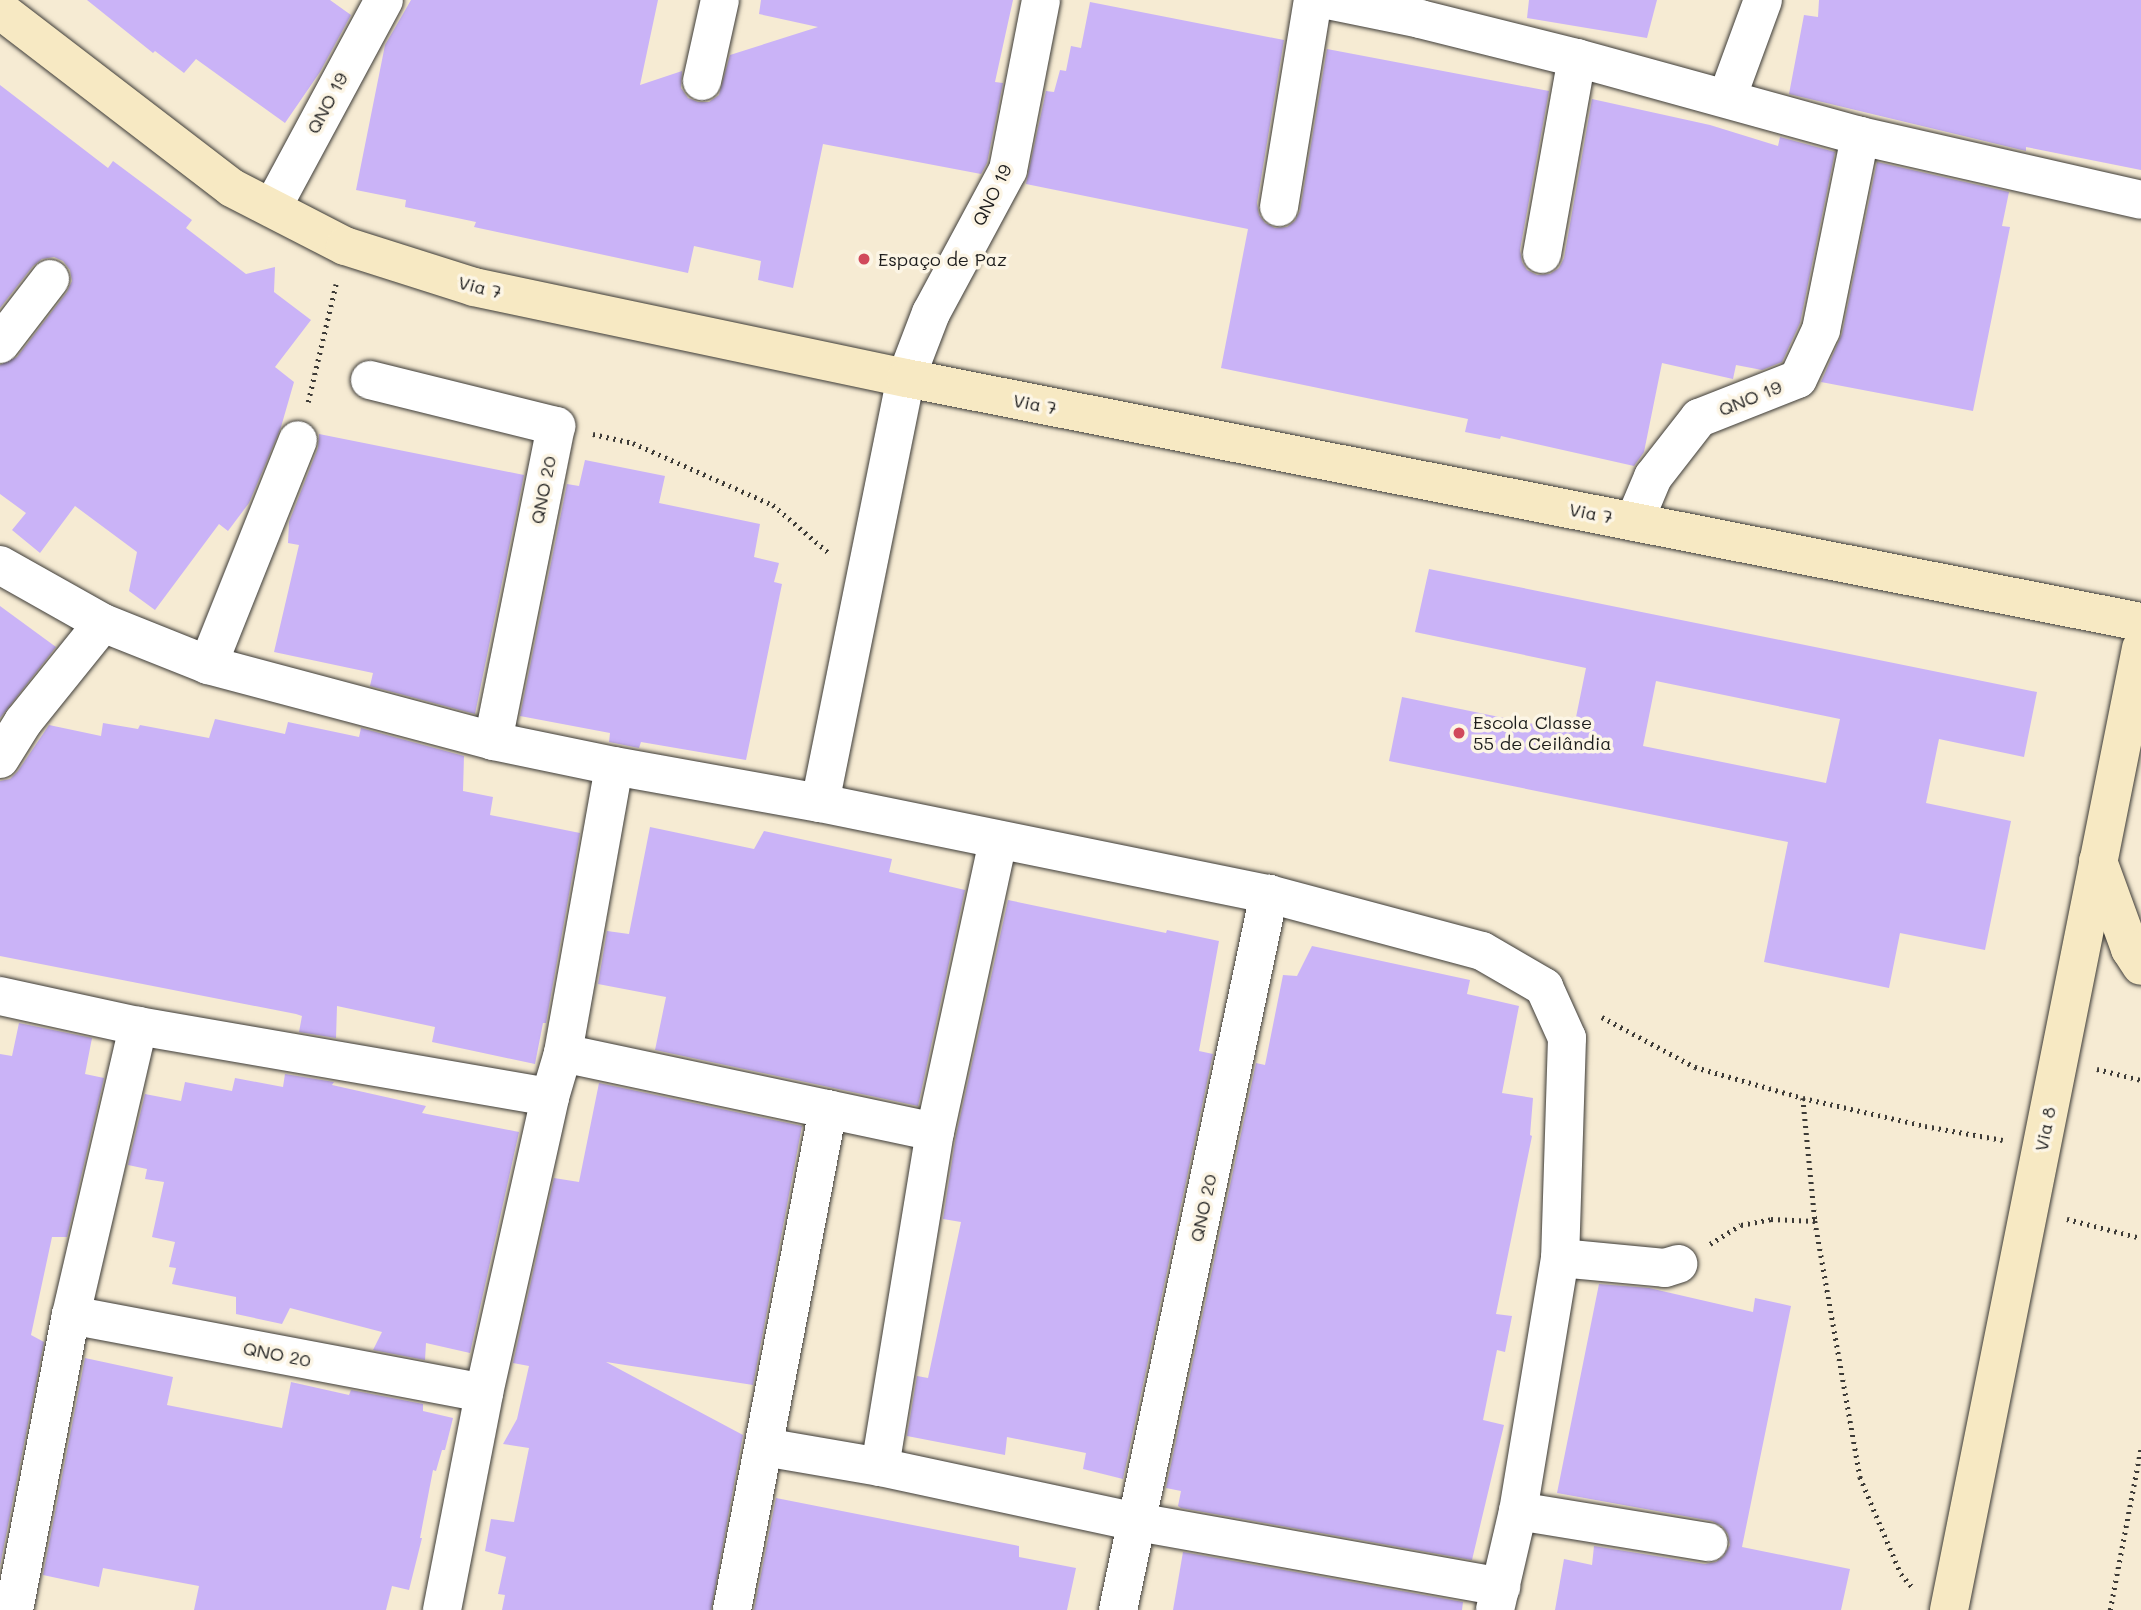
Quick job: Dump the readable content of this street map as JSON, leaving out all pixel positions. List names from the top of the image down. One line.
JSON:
{"streets":{"main road":["Via 7","Via 8"],"street":["QNO 19","QNO 20"]},"crossings":[["QNO 19","Via 7"]],"places":["Espaço de Paz","Escola Classe 55 de Ceilândia"]}
